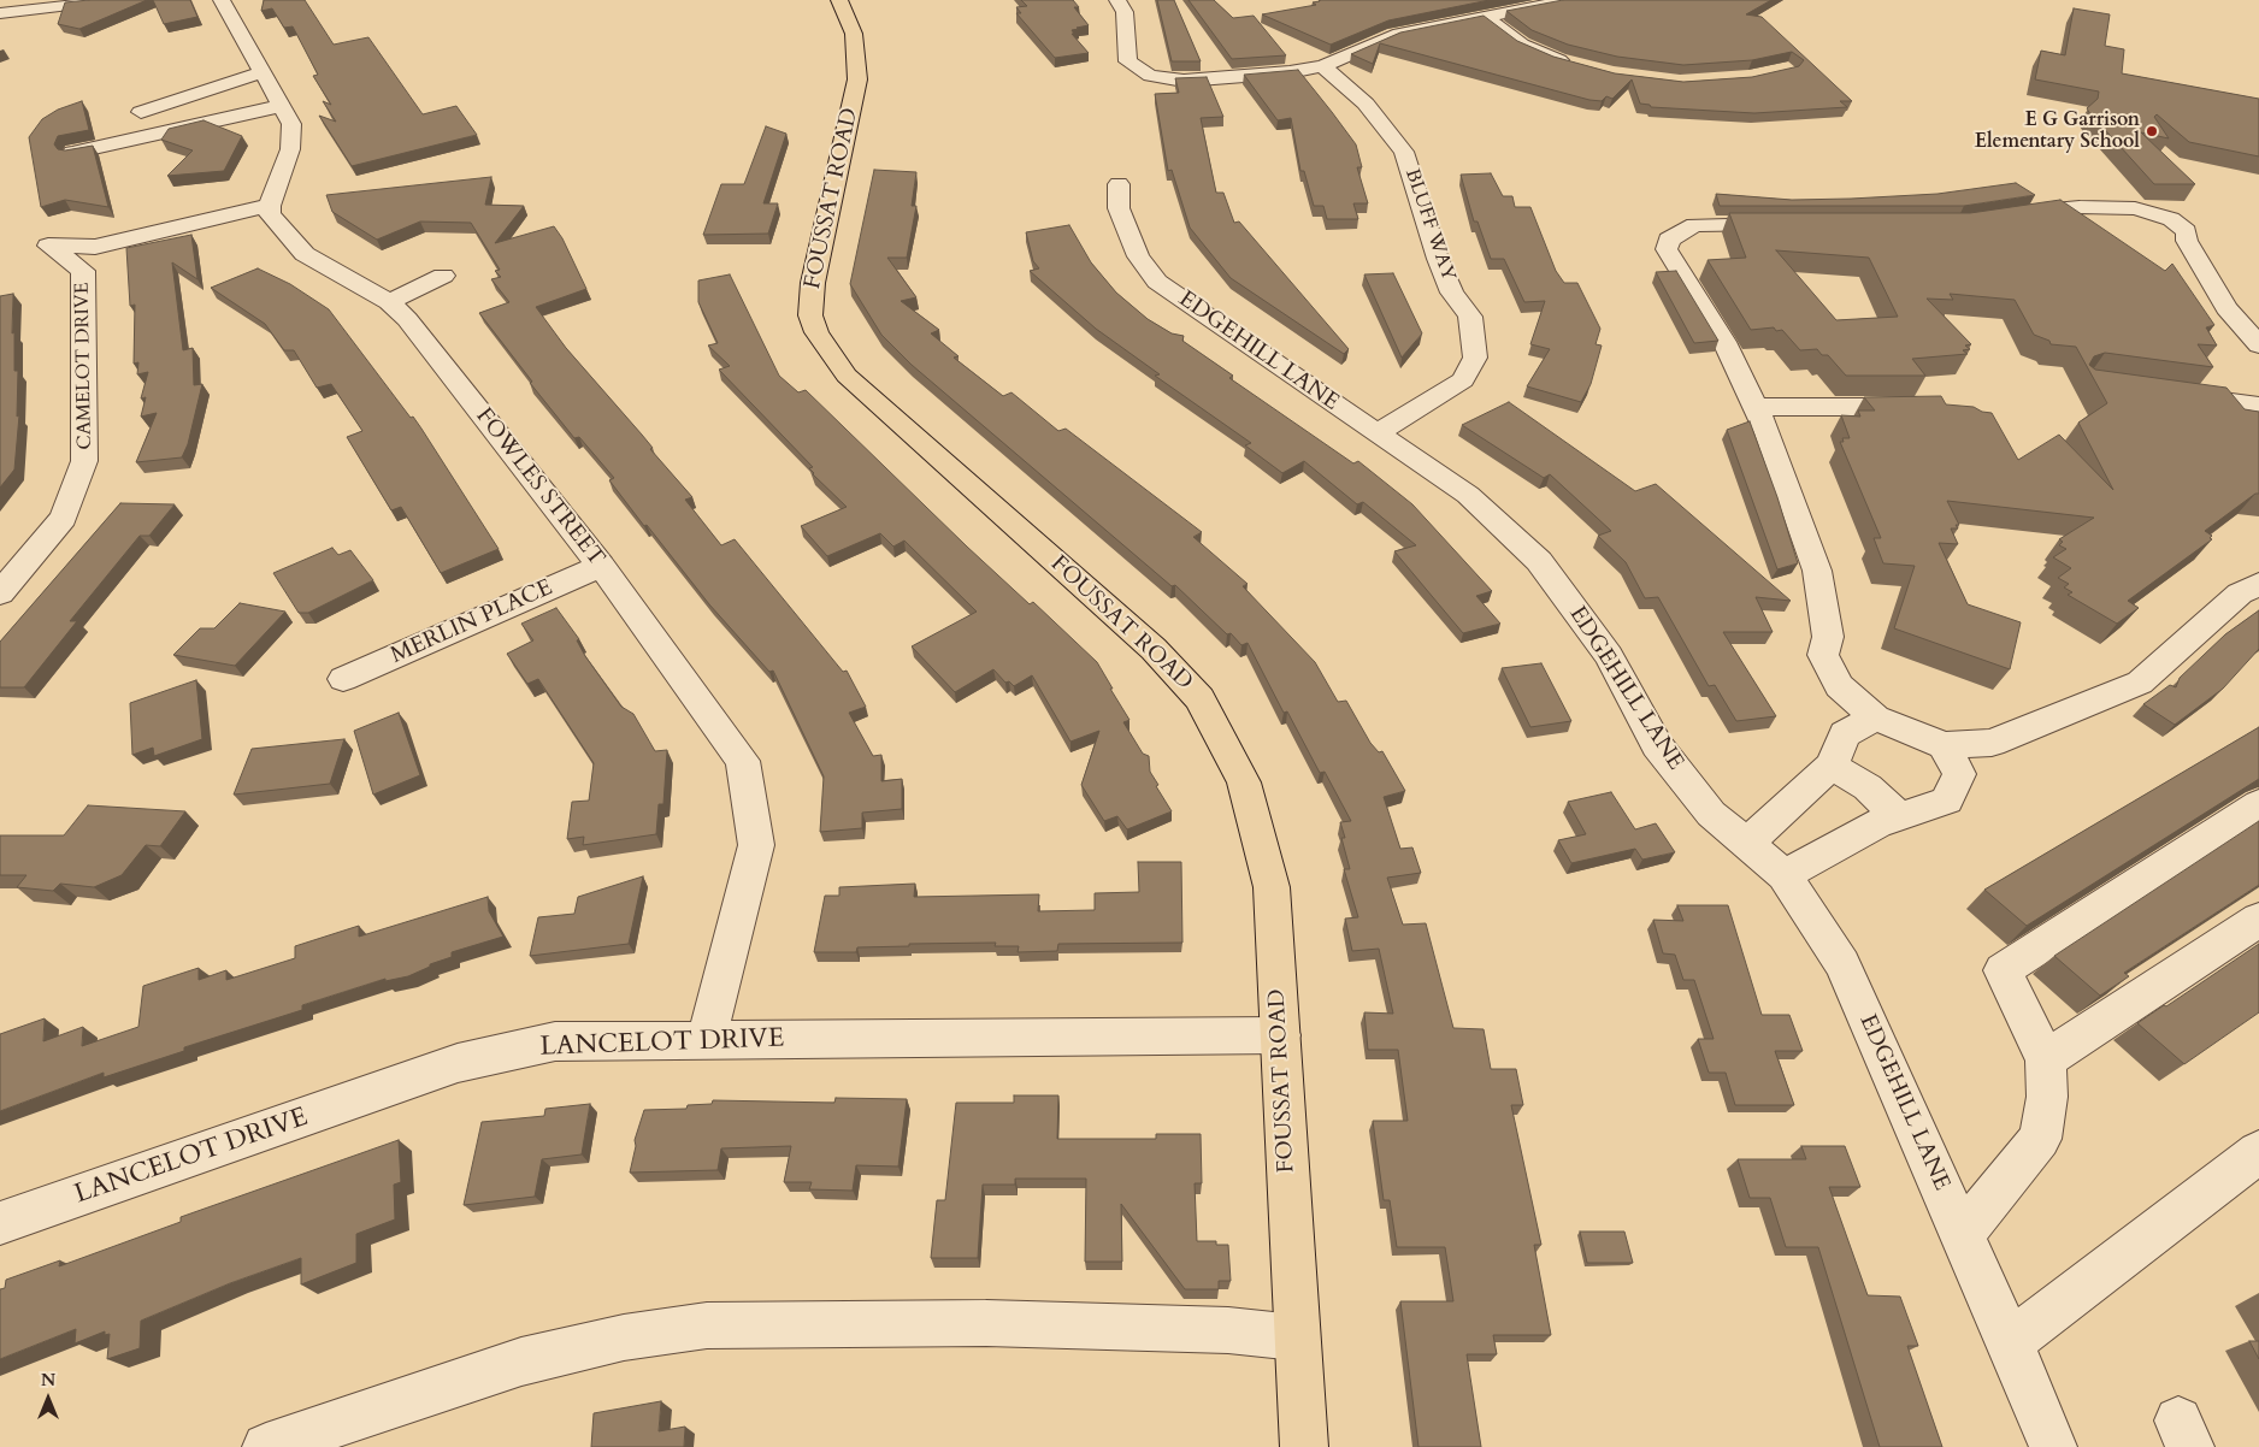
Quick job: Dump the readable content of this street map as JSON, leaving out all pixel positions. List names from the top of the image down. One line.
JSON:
{"streets":{"main road":["FOUSSAT ROAD"],"street":["BLUFF WAY","EDGEHILL LANE","CAMELOT DRIVE","FOWLES STREET","MERLIN PLACE","LANCELOT DRIVE"]},"crossings":[["FOUSSAT ROAD","LANCELOT DRIVE"],["BLUFF WAY","EDGEHILL LANE"],["CAMELOT DRIVE","FOWLES STREET"],["FOWLES STREET","MERLIN PLACE"],["FOWLES STREET","LANCELOT DRIVE"]],"places":["E G Garrison Elementary School"],"north":"top"}
